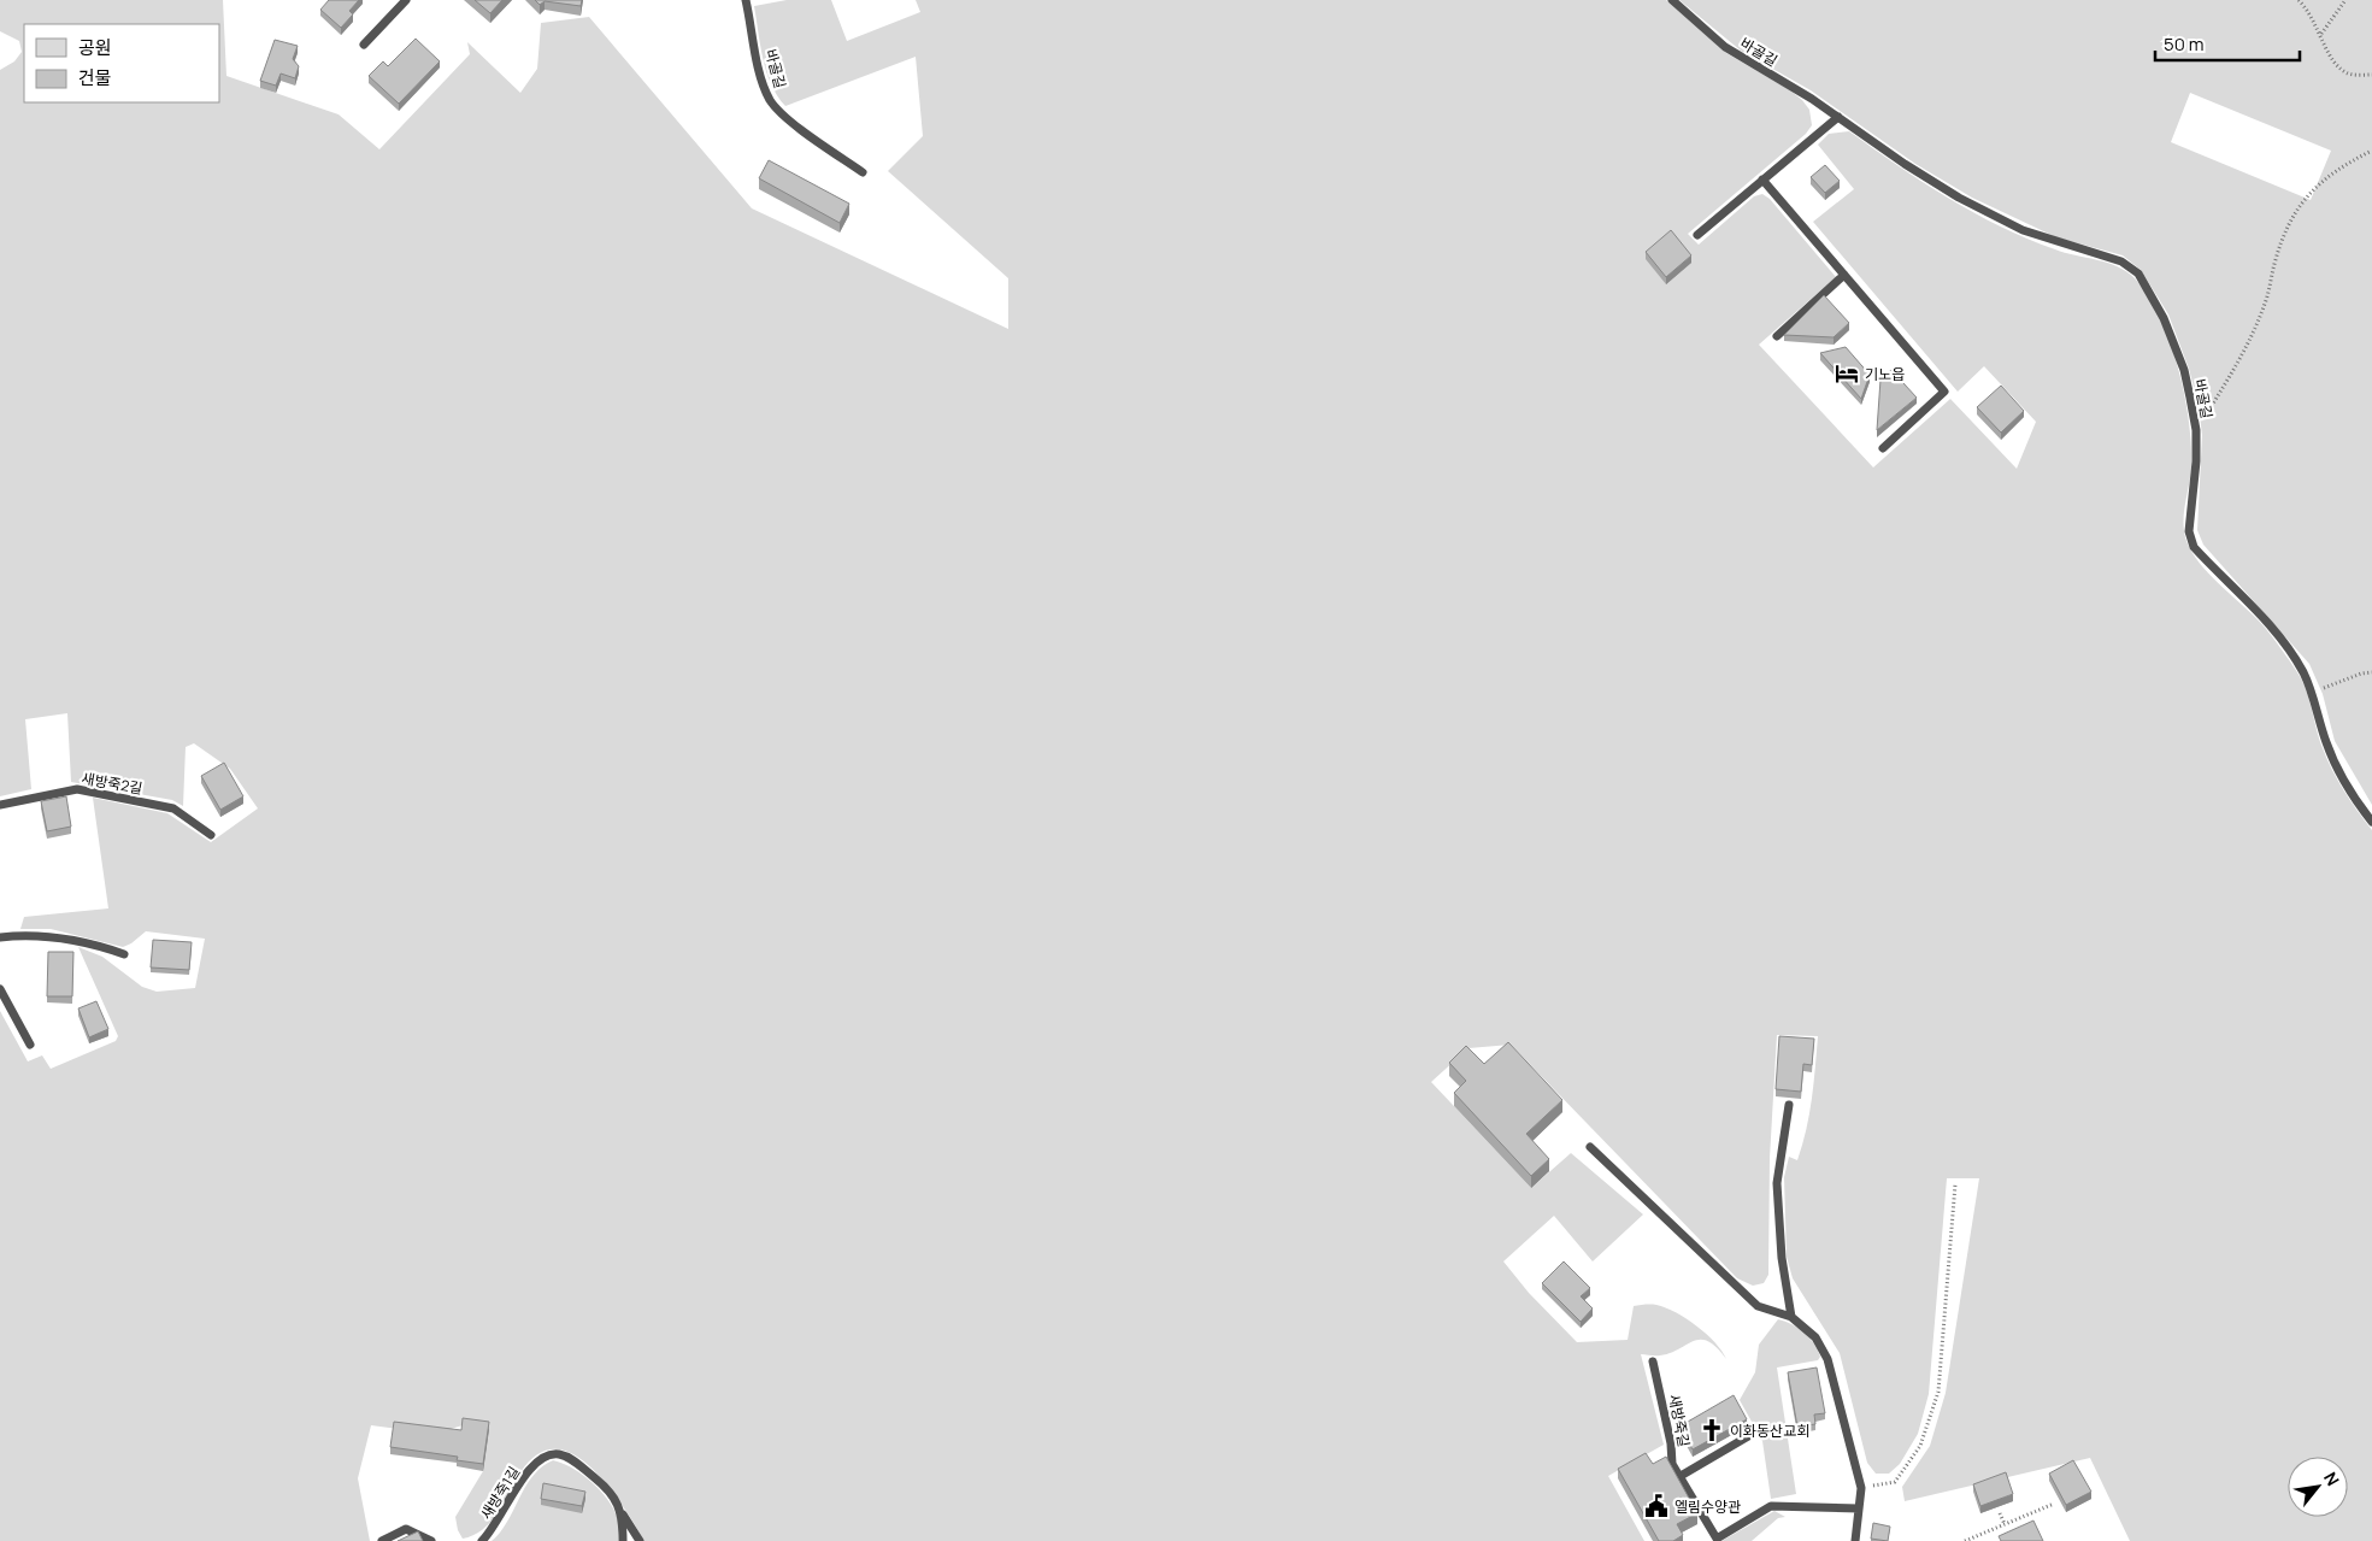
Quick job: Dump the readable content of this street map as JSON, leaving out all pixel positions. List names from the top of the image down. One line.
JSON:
{"streets":{"lane":["바골길","새방죽2길","새방죽길","새방죽1길"]},"places":{"hotel":["기노읍"],"church":["이화동산교회"],"public building":["엘림수양관"]},"legend":["공원","건물"],"scale_bar":"50 m","north":"top right"}
